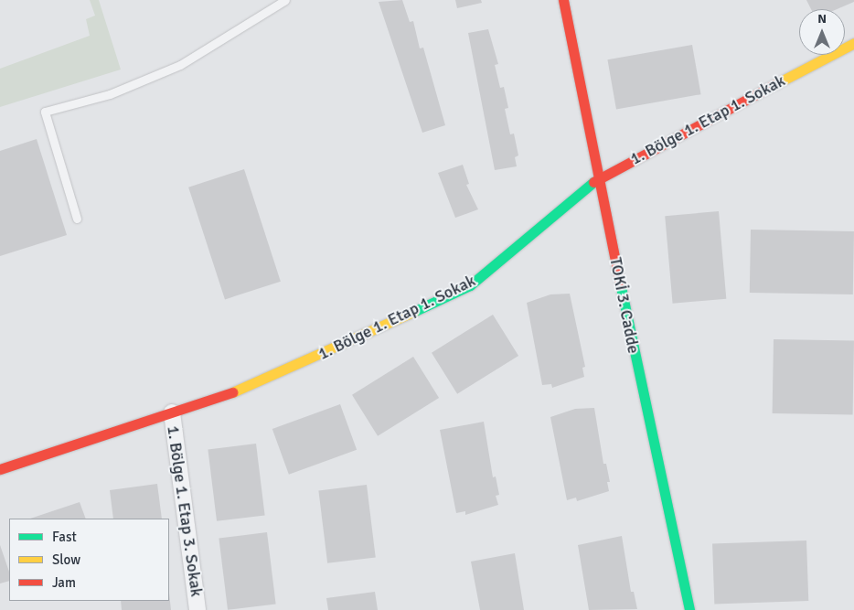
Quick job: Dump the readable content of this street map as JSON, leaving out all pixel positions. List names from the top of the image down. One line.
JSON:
{"streets":{"street":["1. Bölge 1. Etap 1. Sokak","TOKİ 3. Cadde","1. Bölge 1. Etap 3. Sokak"]},"crossings":[["1. Bölge 1. Etap 1. Sokak","TOKİ 3. Cadde"],["1. Bölge 1. Etap 1. Sokak","1. Bölge 1. Etap 3. Sokak"]],"legend":["Fast","Slow","Jam"],"north":"top"}
